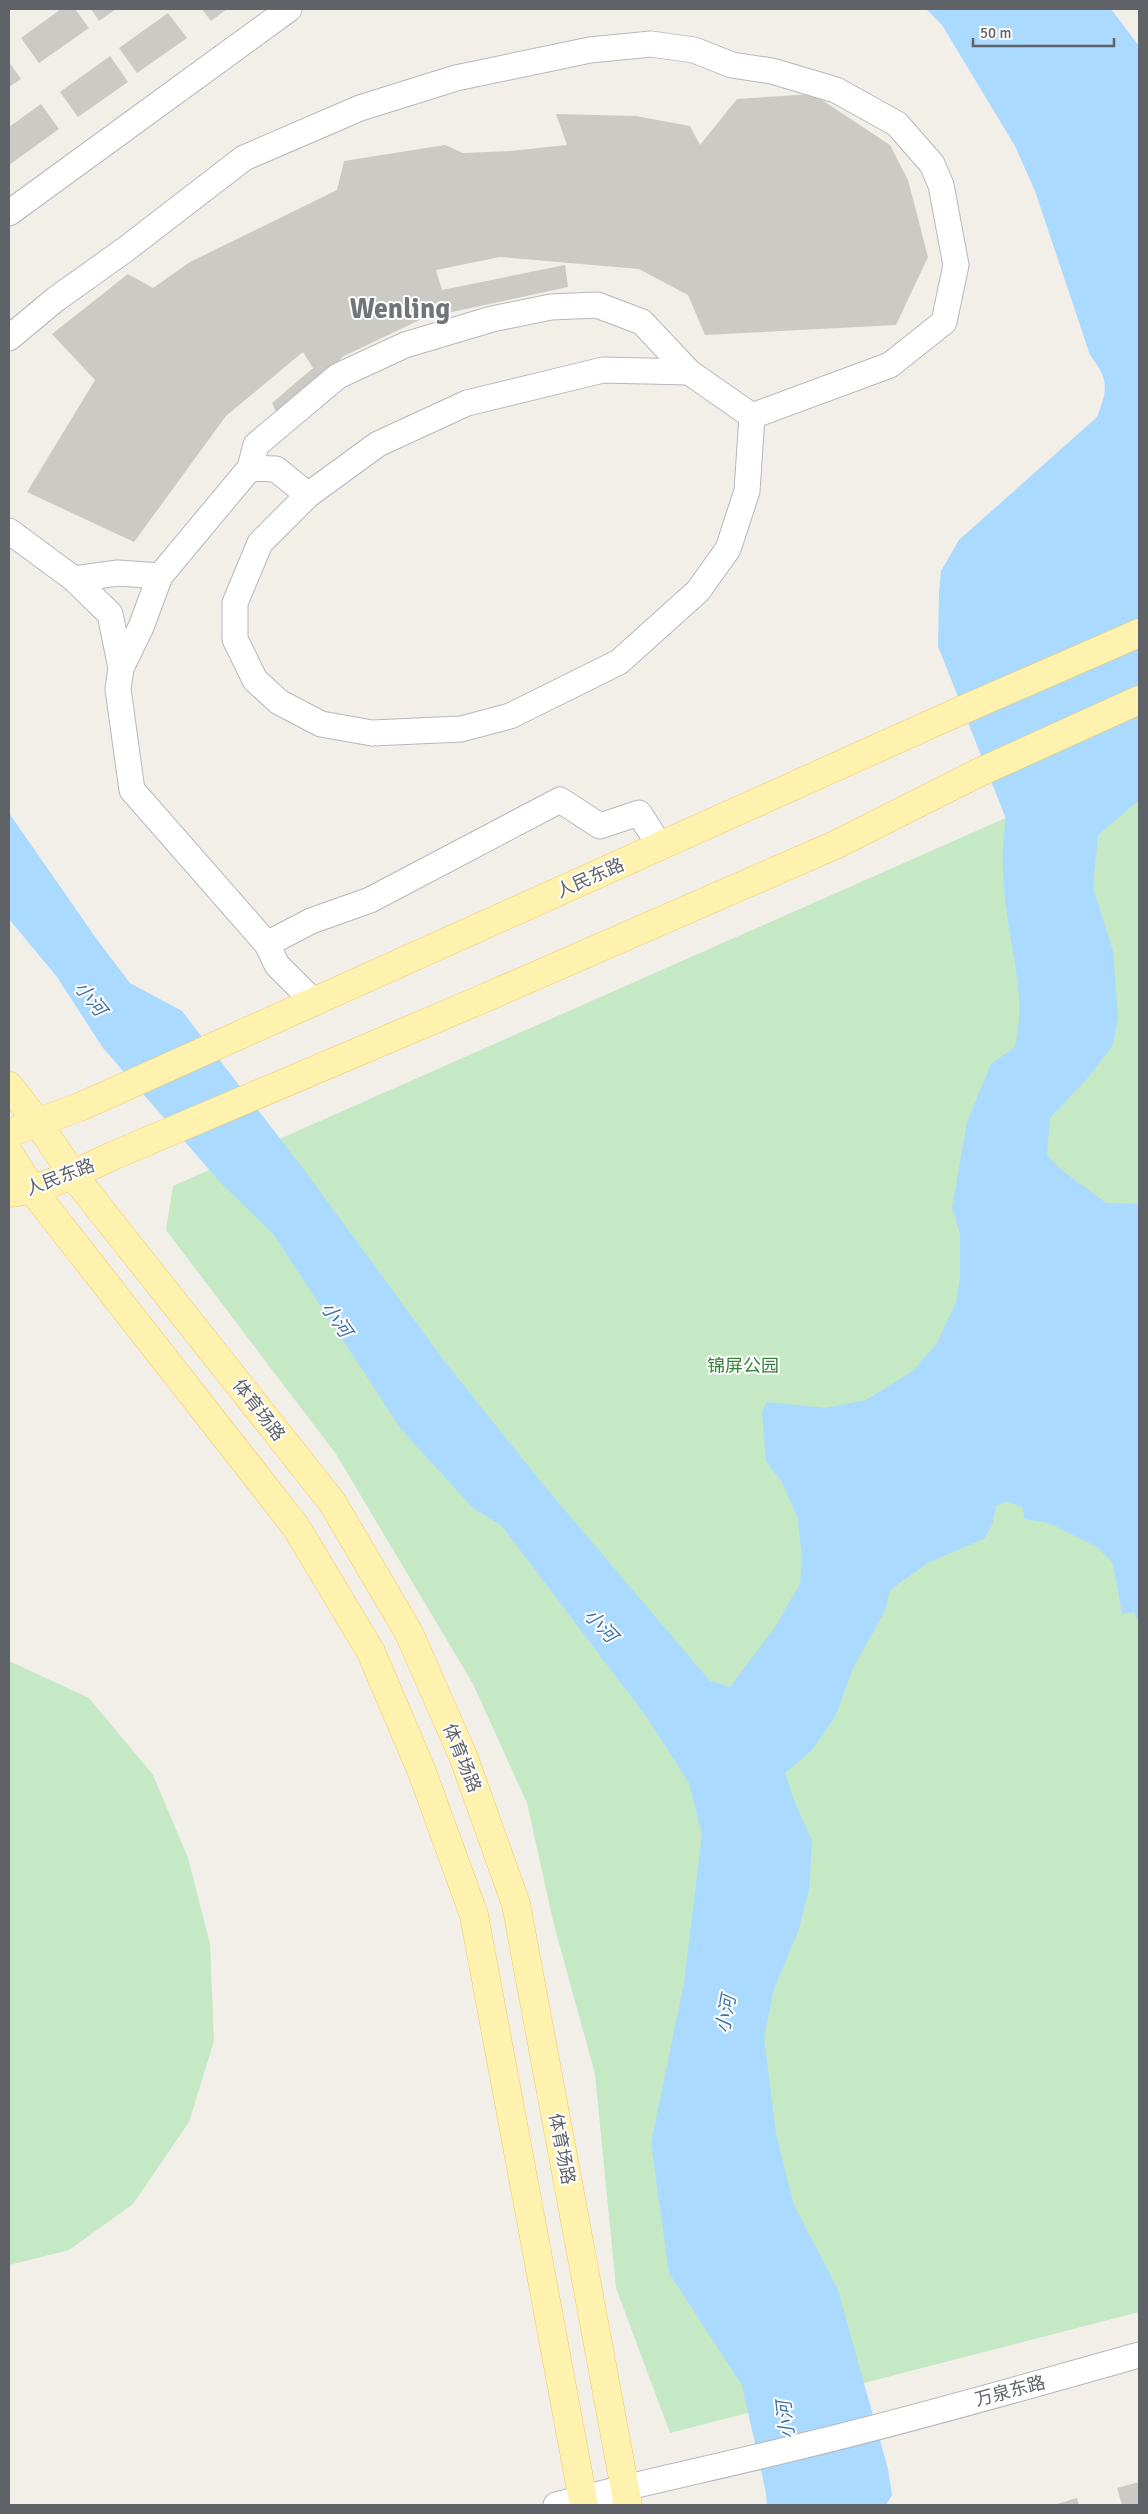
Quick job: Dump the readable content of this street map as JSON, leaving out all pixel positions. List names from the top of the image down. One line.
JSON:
{"streets":{"main road":["人民东路","体育场路"],"street":["万泉东路"]},"crossings":[["人民东路","体育场路"],["体育场路","万泉东路"]],"districts":["Wenling"],"water":["小河"],"parks":["锦屏公园"],"scale_bar":"50 m"}
